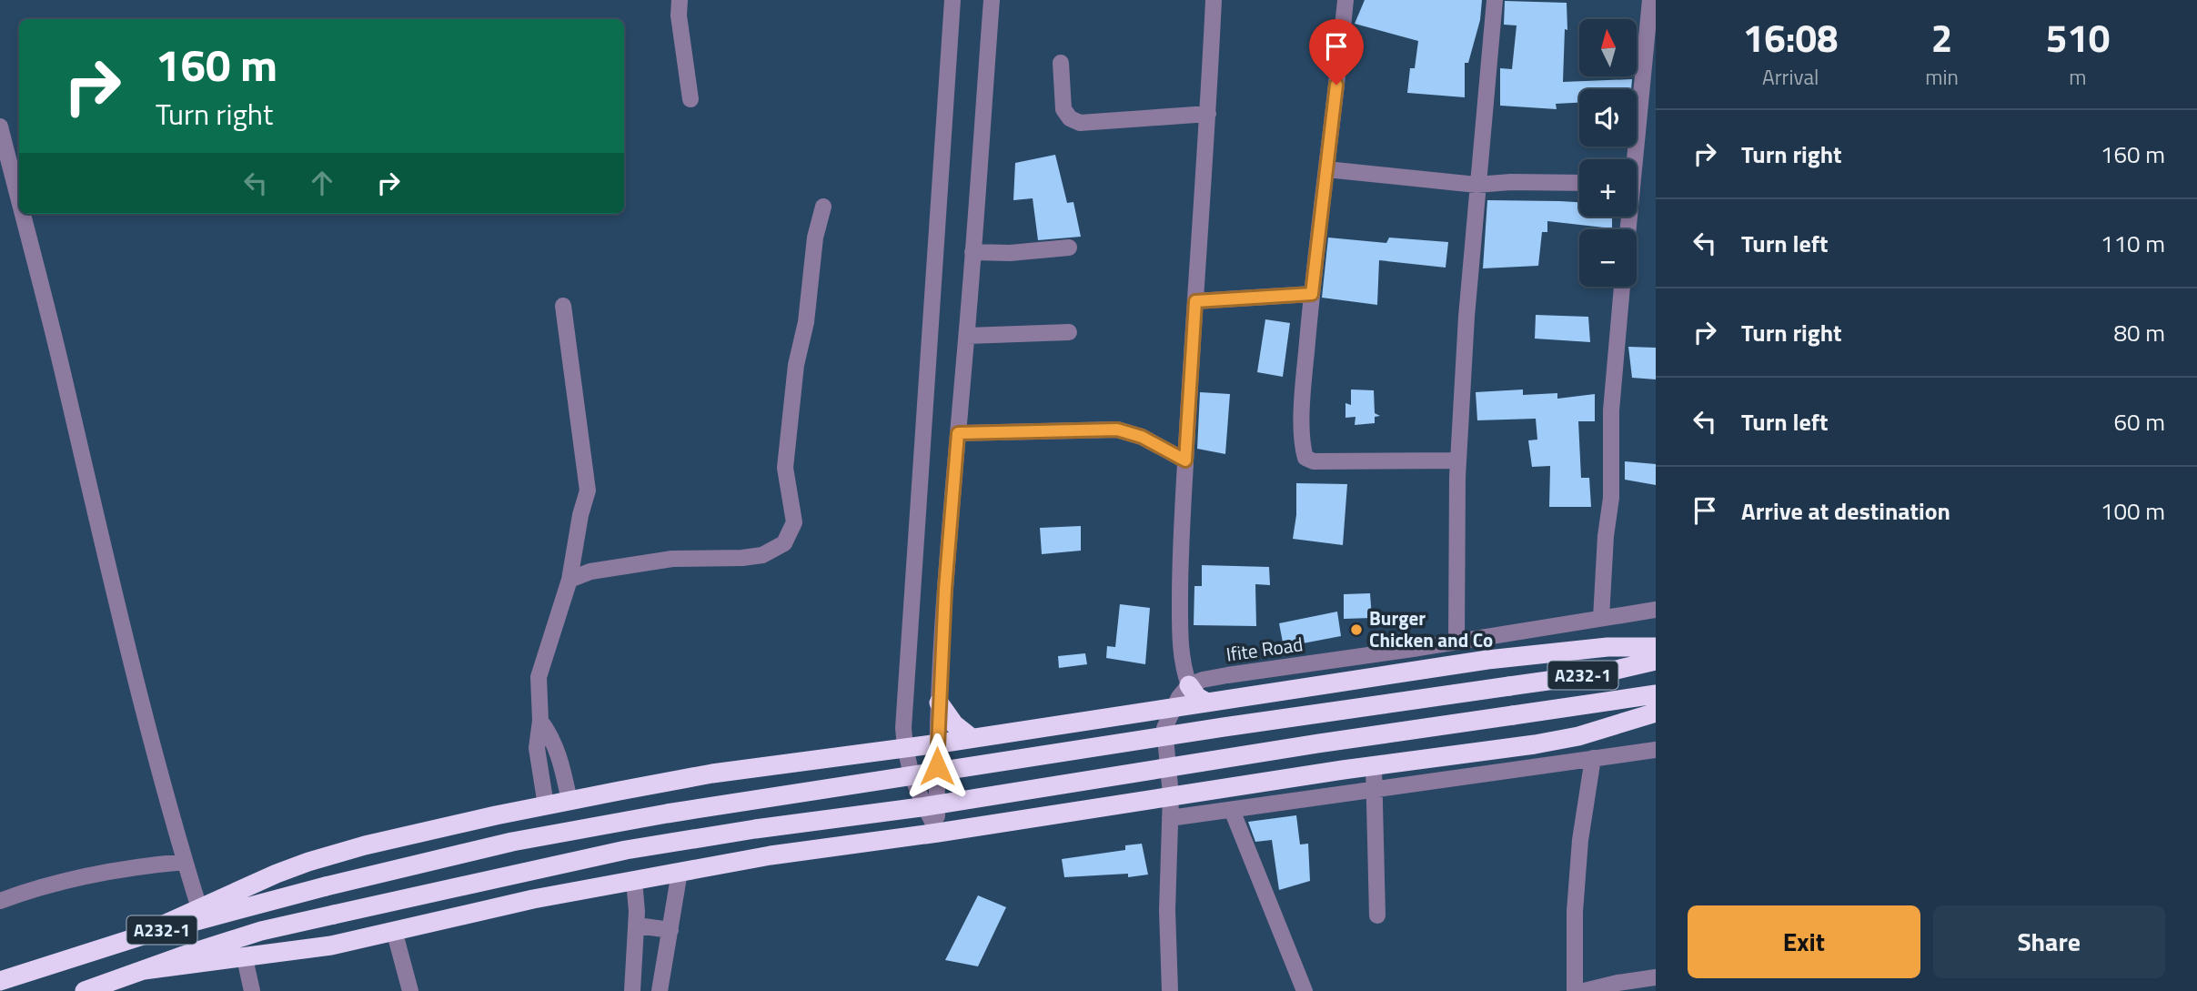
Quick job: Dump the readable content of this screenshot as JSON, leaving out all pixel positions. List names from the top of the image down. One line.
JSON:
{"streets":{"highway":["A232-1"],"street":["Ifite Road"]},"places":["Burger Chicken and Co"],"north":"top","page":{"eta":["16:08","Arrival","2","min","510","m"],"map_buttons":["+","−"],"turn":["160 m","Turn right"],"list":[{"name":"Turn right","value":"160 m"},{"name":"Turn left","value":"110 m"},{"name":"Turn right","value":"80 m"},{"name":"Turn left","value":"60 m"},{"name":"Arrive at destination","value":"100 m"}],"buttons":["Exit","Share"]}}
